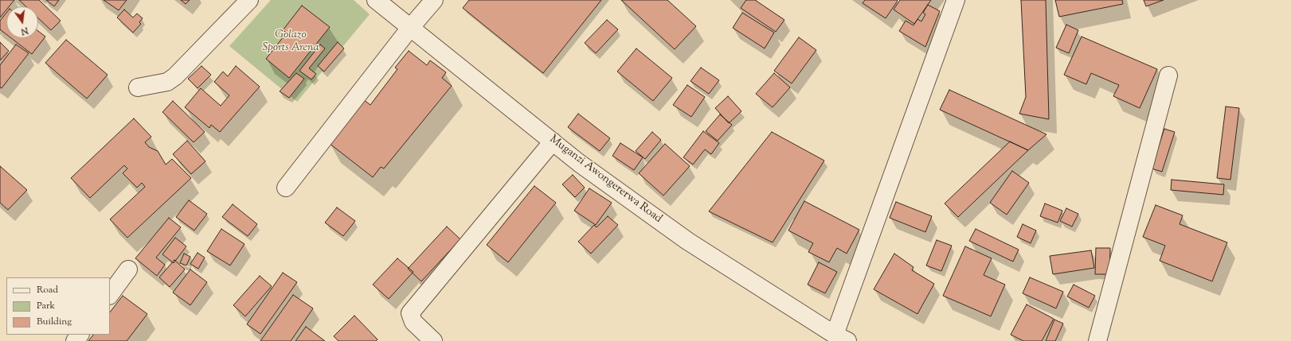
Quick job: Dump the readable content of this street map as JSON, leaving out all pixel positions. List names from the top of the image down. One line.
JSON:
{"streets":{"street":["Muganzi Awongererwa Road"]},"parks":["Golazo Sports Arena"],"legend":["Road","Park","Building"],"north":"bottom"}
